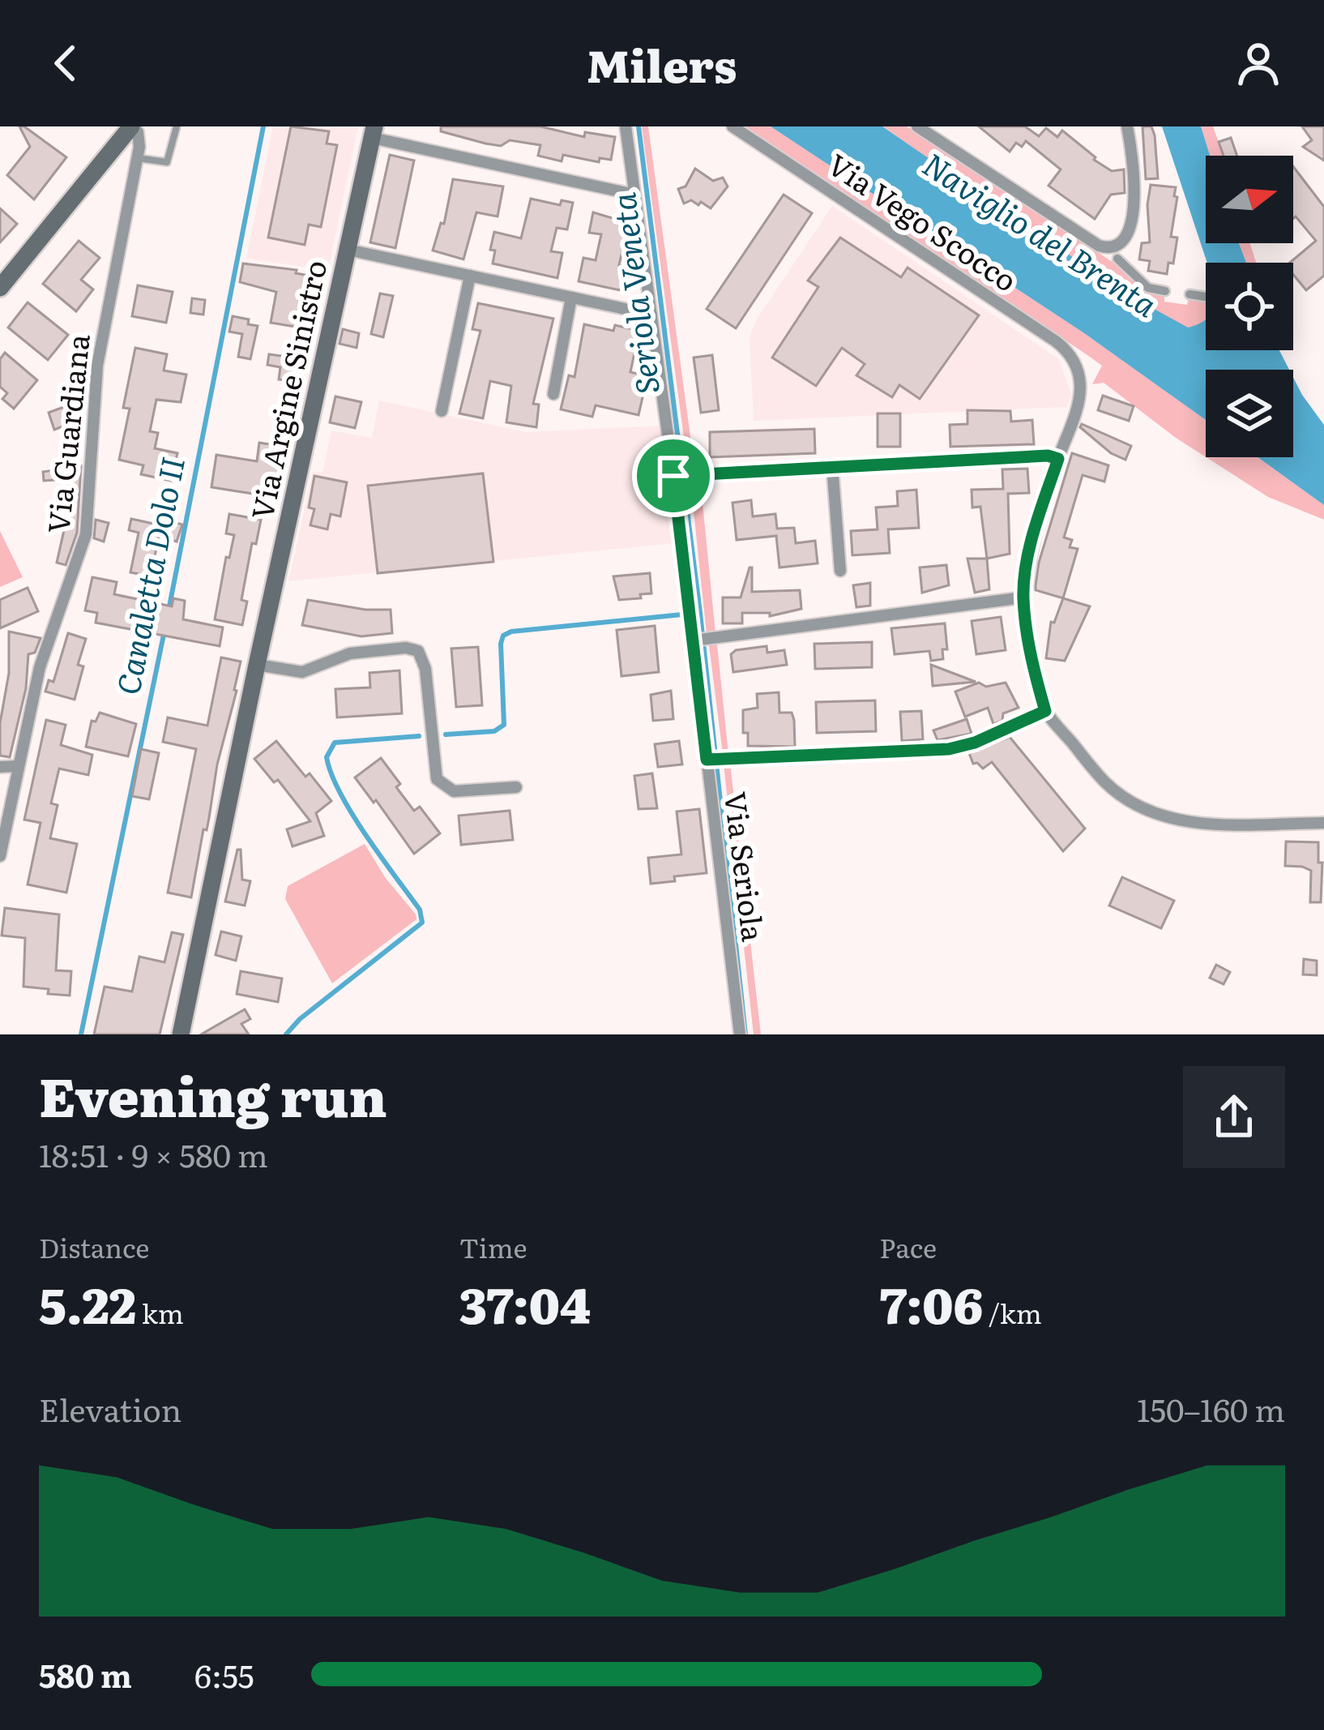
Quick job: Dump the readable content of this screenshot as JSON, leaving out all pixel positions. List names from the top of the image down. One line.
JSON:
{"streets":{"main road":["Via Argine Sinistro"],"street":["Via Vego Scocco","Via Guardiana","Via Seriola"]},"water":["Naviglio del Brenta","Seriola Veneta","Canaletta Dolo II"],"north":"right","page":{"header":"Milers","heading":["Evening run","18:51 · 9 × 580 m"],"stats":[["Distance","5.22 km"],["Time","37:04"],["Pace","7:06 /km"]],"chart":["Elevation","150–160 m"],"list":[{"name":"580 m","note":"6:55"}]}}
